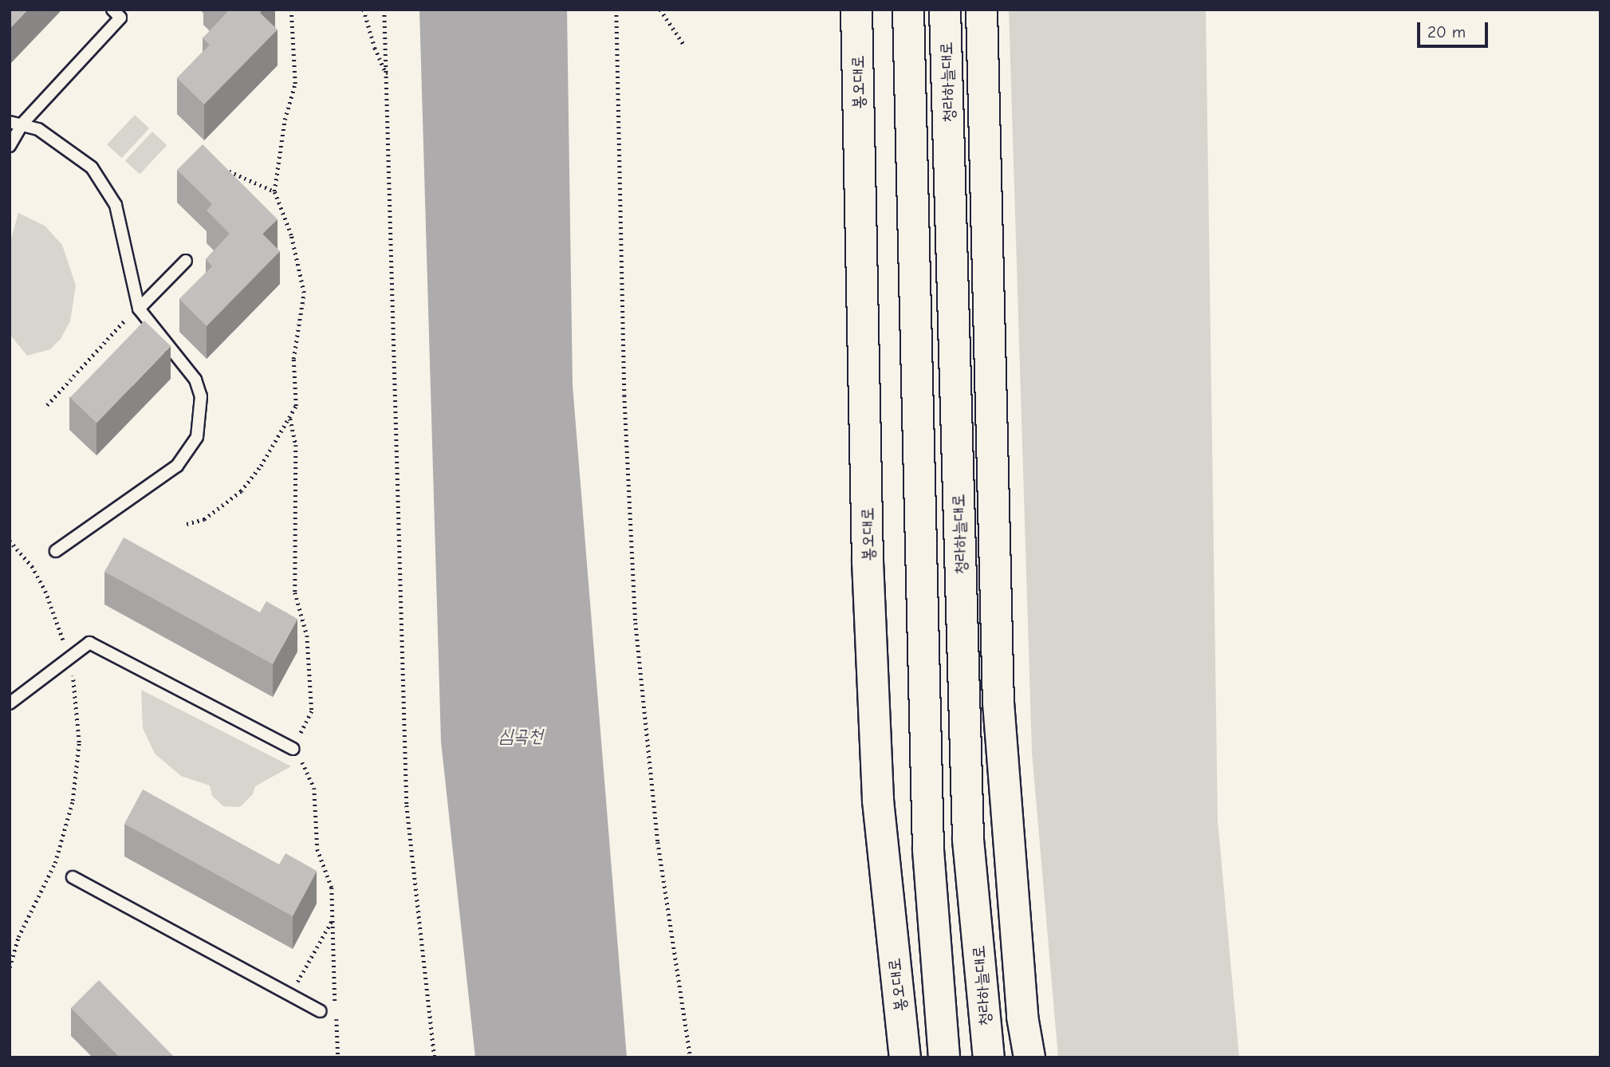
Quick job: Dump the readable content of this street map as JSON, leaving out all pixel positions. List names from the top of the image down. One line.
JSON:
{"streets":{"main road":["봉오대로","청라하늘대로"]},"water":["심곡천"],"scale_bar":"20 m"}
